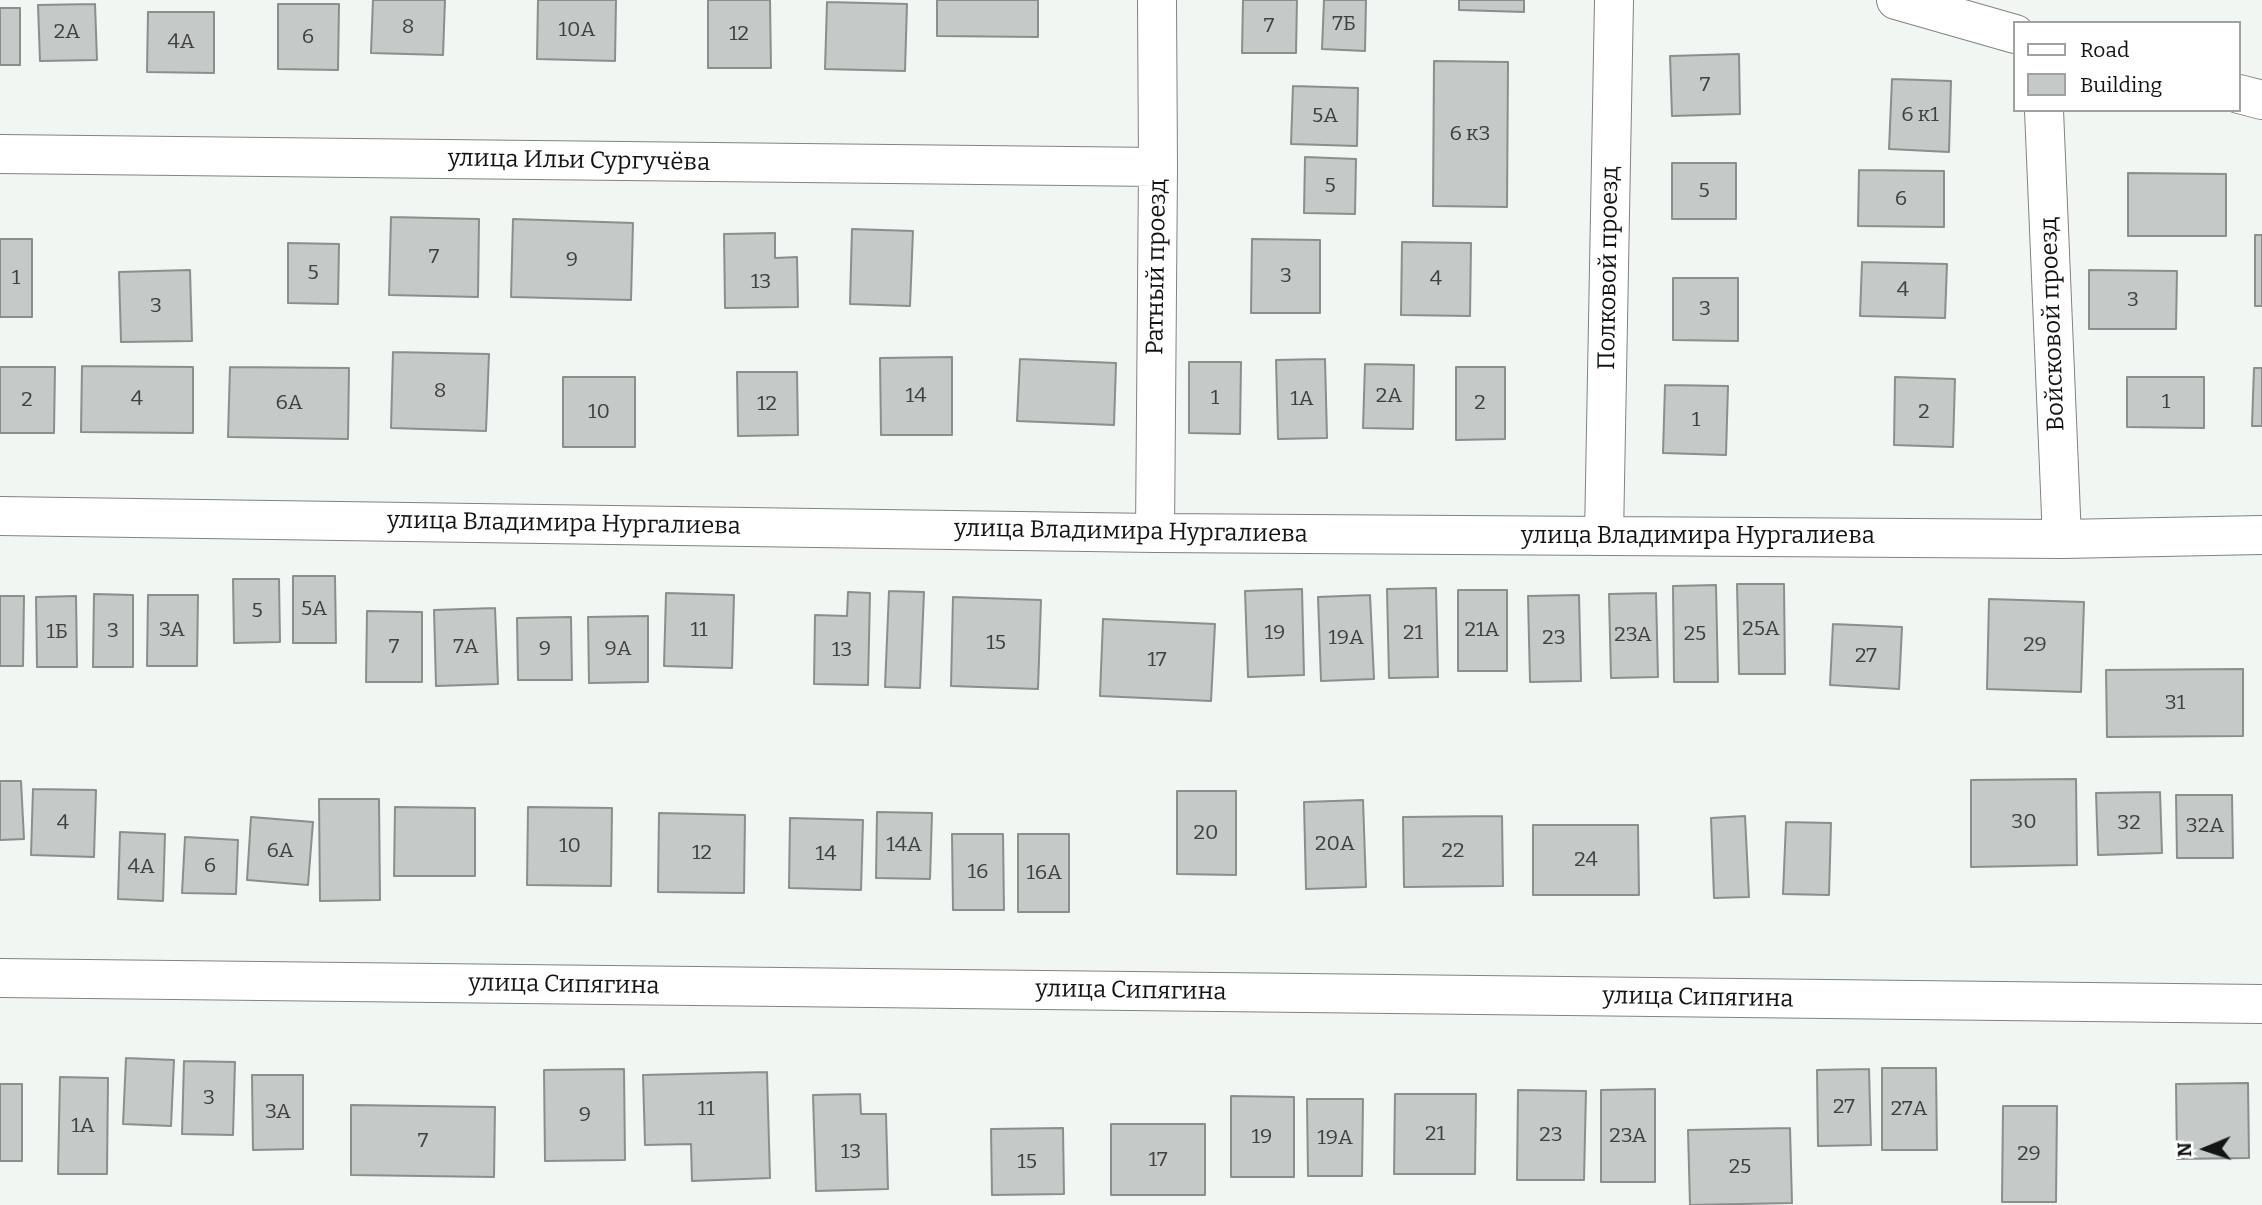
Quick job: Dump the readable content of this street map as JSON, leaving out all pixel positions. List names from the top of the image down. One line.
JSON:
{"streets":{"street":["улица Ильи Сургучёва","Ратный проезд","Полковой проезд","Войсковой проезд","улица Владимира Нургалиева","улица Сипягина"]},"crossings":[["улица Ильи Сургучёва","Ратный проезд"],["Ратный проезд","улица Владимира Нургалиева"],["Полковой проезд","улица Владимира Нургалиева"],["Войсковой проезд","улица Владимира Нургалиева"]],"house_numbers":["7Б","7","8","10А","2А","12","6","4А","7","6 к1","5А","6 к3","5","5","6","7","9","5","3","1","4","13","4","3","3","3","8","14","2А","1","4","1А","2","1","6А","2","12","10","2","1","5А","5","25А","3А","11","21А","3","1Б","19","21","25","23А","19А","23","15","29","7","7А","9","9А","13","27","17","31","30","4","32","32А","20","20А","14А","10","6А","22","12","14","24","6","4А","16","16А","3","27","11","27А","3А","9","1А","21","23","23А","19","19А","7","13","29","17","15","25"],"legend":["Road","Building"],"north":"left"}
